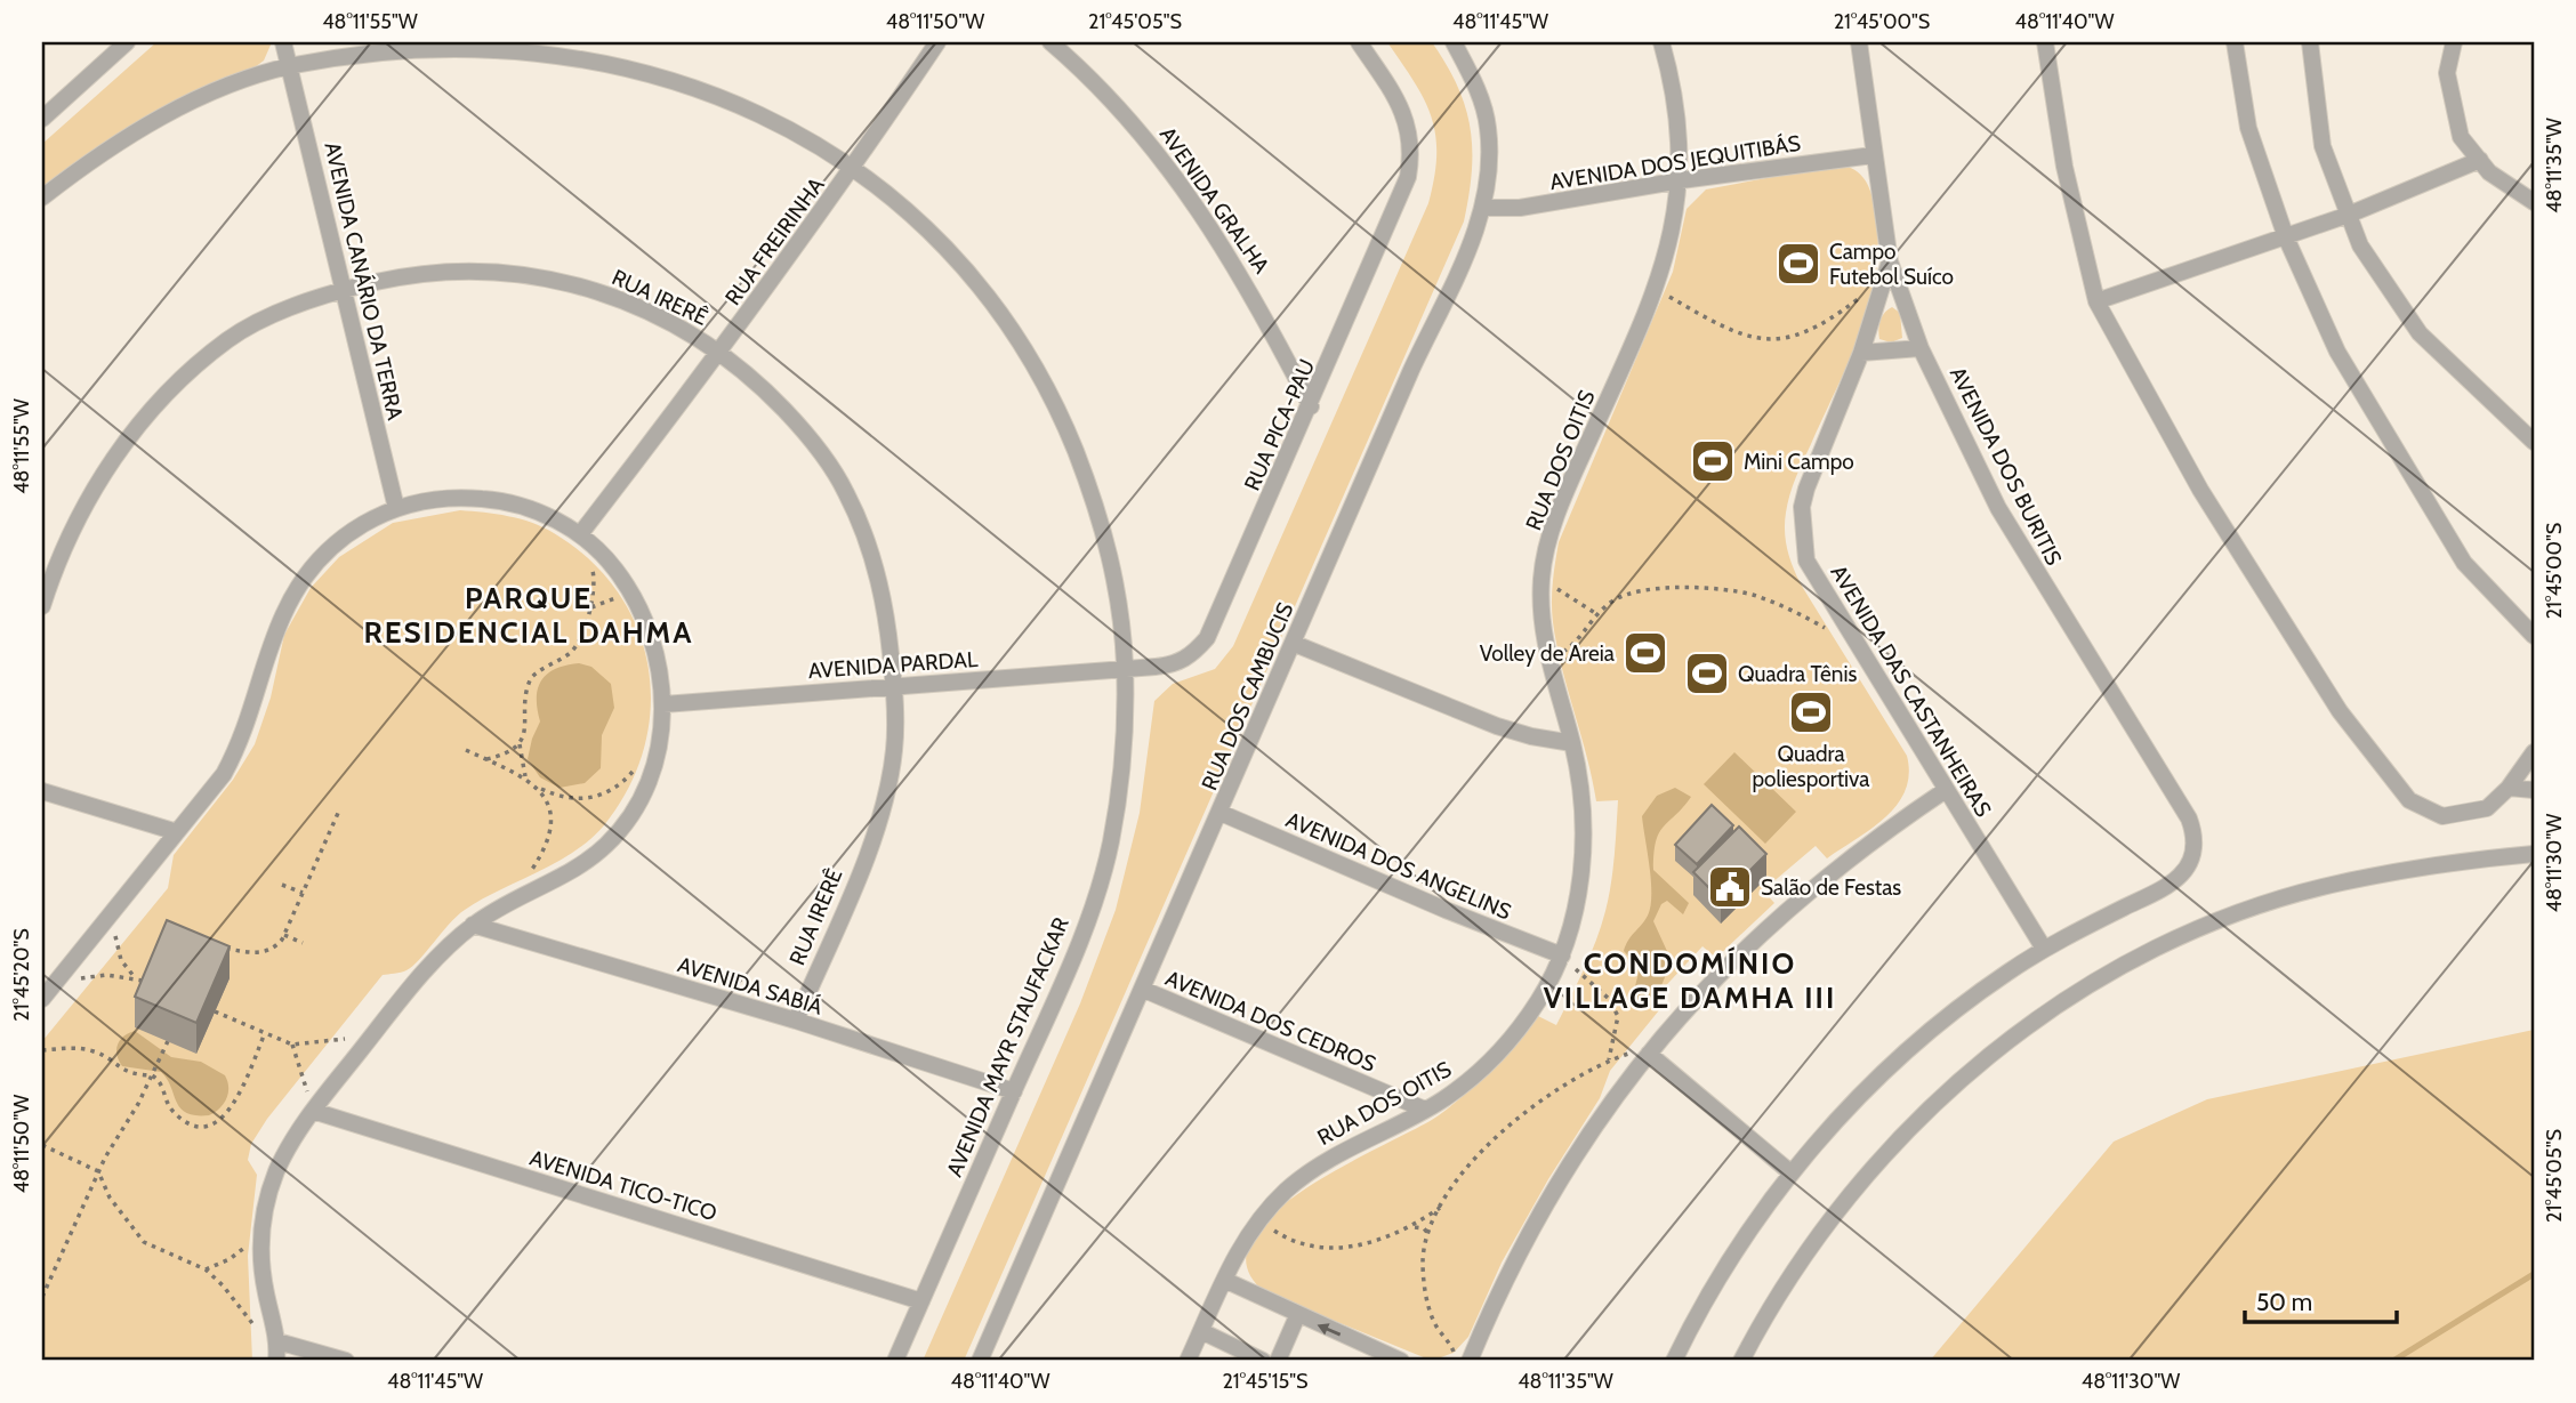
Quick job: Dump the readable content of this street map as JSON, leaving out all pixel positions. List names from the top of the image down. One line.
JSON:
{"streets":{"street":["AVENIDA DOS JEQUITIBÁS","AVENIDA GRALHA","RUA FREIRINHA","AVENIDA CANÁRIO DA TERRA","RUA IRERÊ","RUA PICA-PAU","RUA DOS OITIS","AVENIDA DOS BURITIS","AVENIDA PARDAL","AVENIDA DAS CASTANHEIRAS","RUA DOS CAMBUCIS","AVENIDA DOS ANGELINS","AVENIDA SABIÁ","AVENIDA DOS CEDROS","AVENIDA MAYR STAUFACKAR","AVENIDA TICO-TICO"]},"crossings":[["AVENIDA DOS JEQUITIBÁS","RUA DOS OITIS"],["AVENIDA DOS JEQUITIBÁS","AVENIDA DOS BURITIS"],["AVENIDA DOS JEQUITIBÁS","RUA DOS CAMBUCIS"],["AVENIDA GRALHA","RUA PICA-PAU"],["RUA FREIRINHA","RUA IRERÊ"],["RUA FREIRINHA","AVENIDA MAYR STAUFACKAR"],["AVENIDA CANÁRIO DA TERRA","RUA IRERÊ"],["AVENIDA CANÁRIO DA TERRA","AVENIDA MAYR STAUFACKAR"],["RUA IRERÊ","AVENIDA PARDAL"],["RUA IRERÊ","AVENIDA SABIÁ"],["RUA PICA-PAU","AVENIDA PARDAL"],["RUA PICA-PAU","AVENIDA MAYR STAUFACKAR"],["RUA DOS OITIS","AVENIDA DOS ANGELINS"],["RUA DOS OITIS","AVENIDA DOS CEDROS"],["AVENIDA DOS BURITIS","AVENIDA DAS CASTANHEIRAS"],["AVENIDA PARDAL","AVENIDA MAYR STAUFACKAR"],["RUA DOS CAMBUCIS","AVENIDA DOS ANGELINS"],["RUA DOS CAMBUCIS","AVENIDA DOS CEDROS"],["AVENIDA SABIÁ","AVENIDA MAYR STAUFACKAR"],["AVENIDA MAYR STAUFACKAR","AVENIDA TICO-TICO"]],"districts":["PARQUE RESIDENCIAL DAHMA","CONDOMÍNIO VILLAGE DAMHA III"],"places":{"sports":["Campo Futebol Suíco","Mini Campo","Volley de Areia","Quadra Tênis","Quadra poliesportiva"],"public building":["Salão de Festas"]},"scale_bar":"50 m","coordinates":["48°11'55\"W","48°11'50\"W","21°45'05\"S","48°11'45\"W","21°45'00\"S","48°11'40\"W","48°11'35\"W","48°11'30\"W","21°45'20\"S","21°45'15\"S"]}
